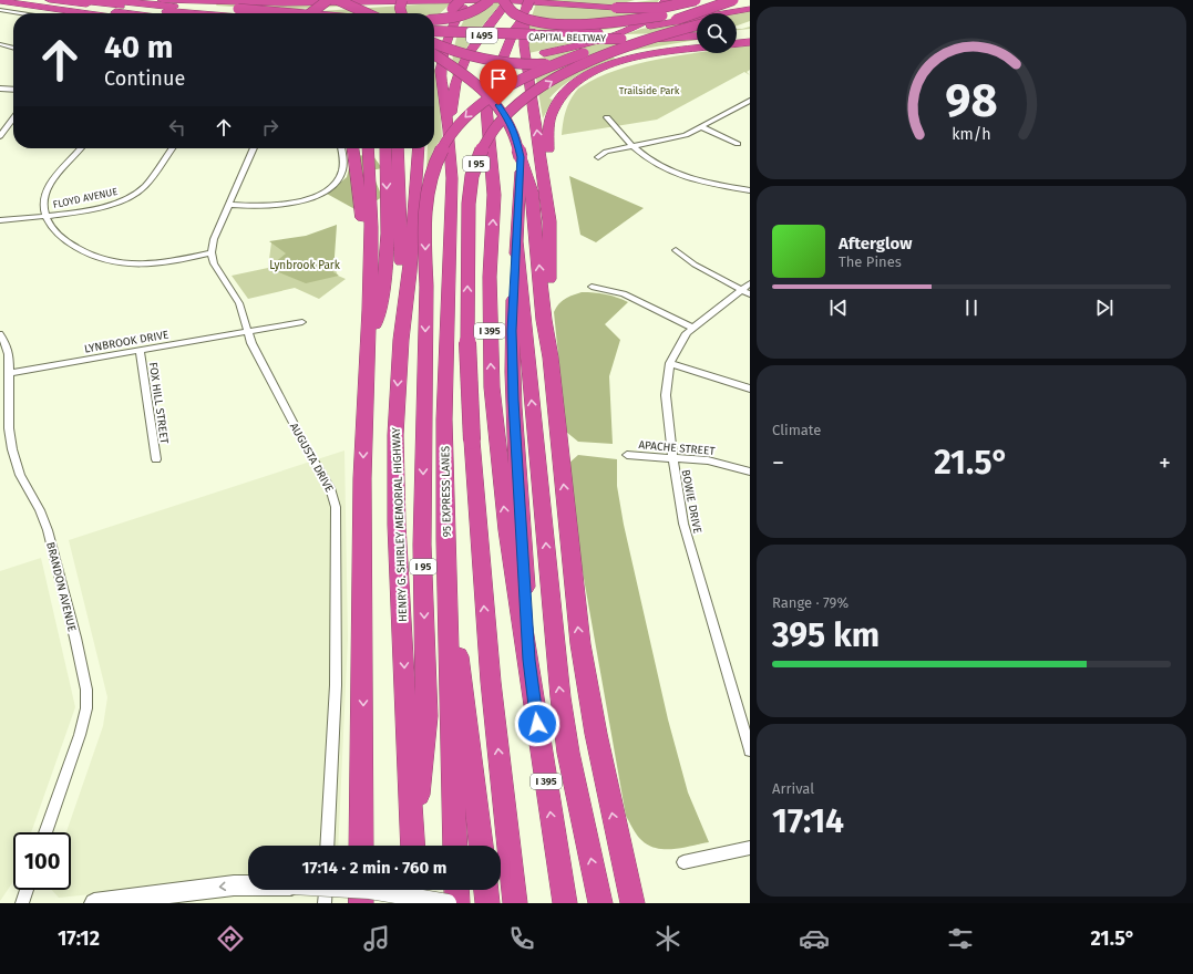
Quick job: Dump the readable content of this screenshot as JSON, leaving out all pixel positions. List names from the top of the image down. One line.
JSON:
{"streets":{"highway":["I 495","CAPITAL BELTWAY","I 95","I 395","95 EXPRESS LANES","HENRY G. SHIRLEY MEMORIAL HIGHWAY"],"street":["FLOYD AVENUE","LYNBROOK DRIVE","FOX HILL STREET","APACHE STREET","AUGUSTA DRIVE","BOWIE DRIVE","BRANDON AVENUE"]},"crossings":[["LYNBROOK DRIVE","FOX HILL STREET"],["LYNBROOK DRIVE","AUGUSTA DRIVE"],["LYNBROOK DRIVE","BRANDON AVENUE"],["APACHE STREET","BOWIE DRIVE"]],"parks":["Trailside Park","Lynbrook Park"],"page":{"turn":["40 m","Continue"],"song":["Afterglow","The Pines"],"tile":["Climate",["Range · 79%","395 km"],["Arrival","17:14"]],"heat":["−","21.5°","+"],"limit":"100","trip":"17:14 · 2 min · 760 m","tabs":["17:12","21.5°"],"gauge":["98","km/h"]}}
